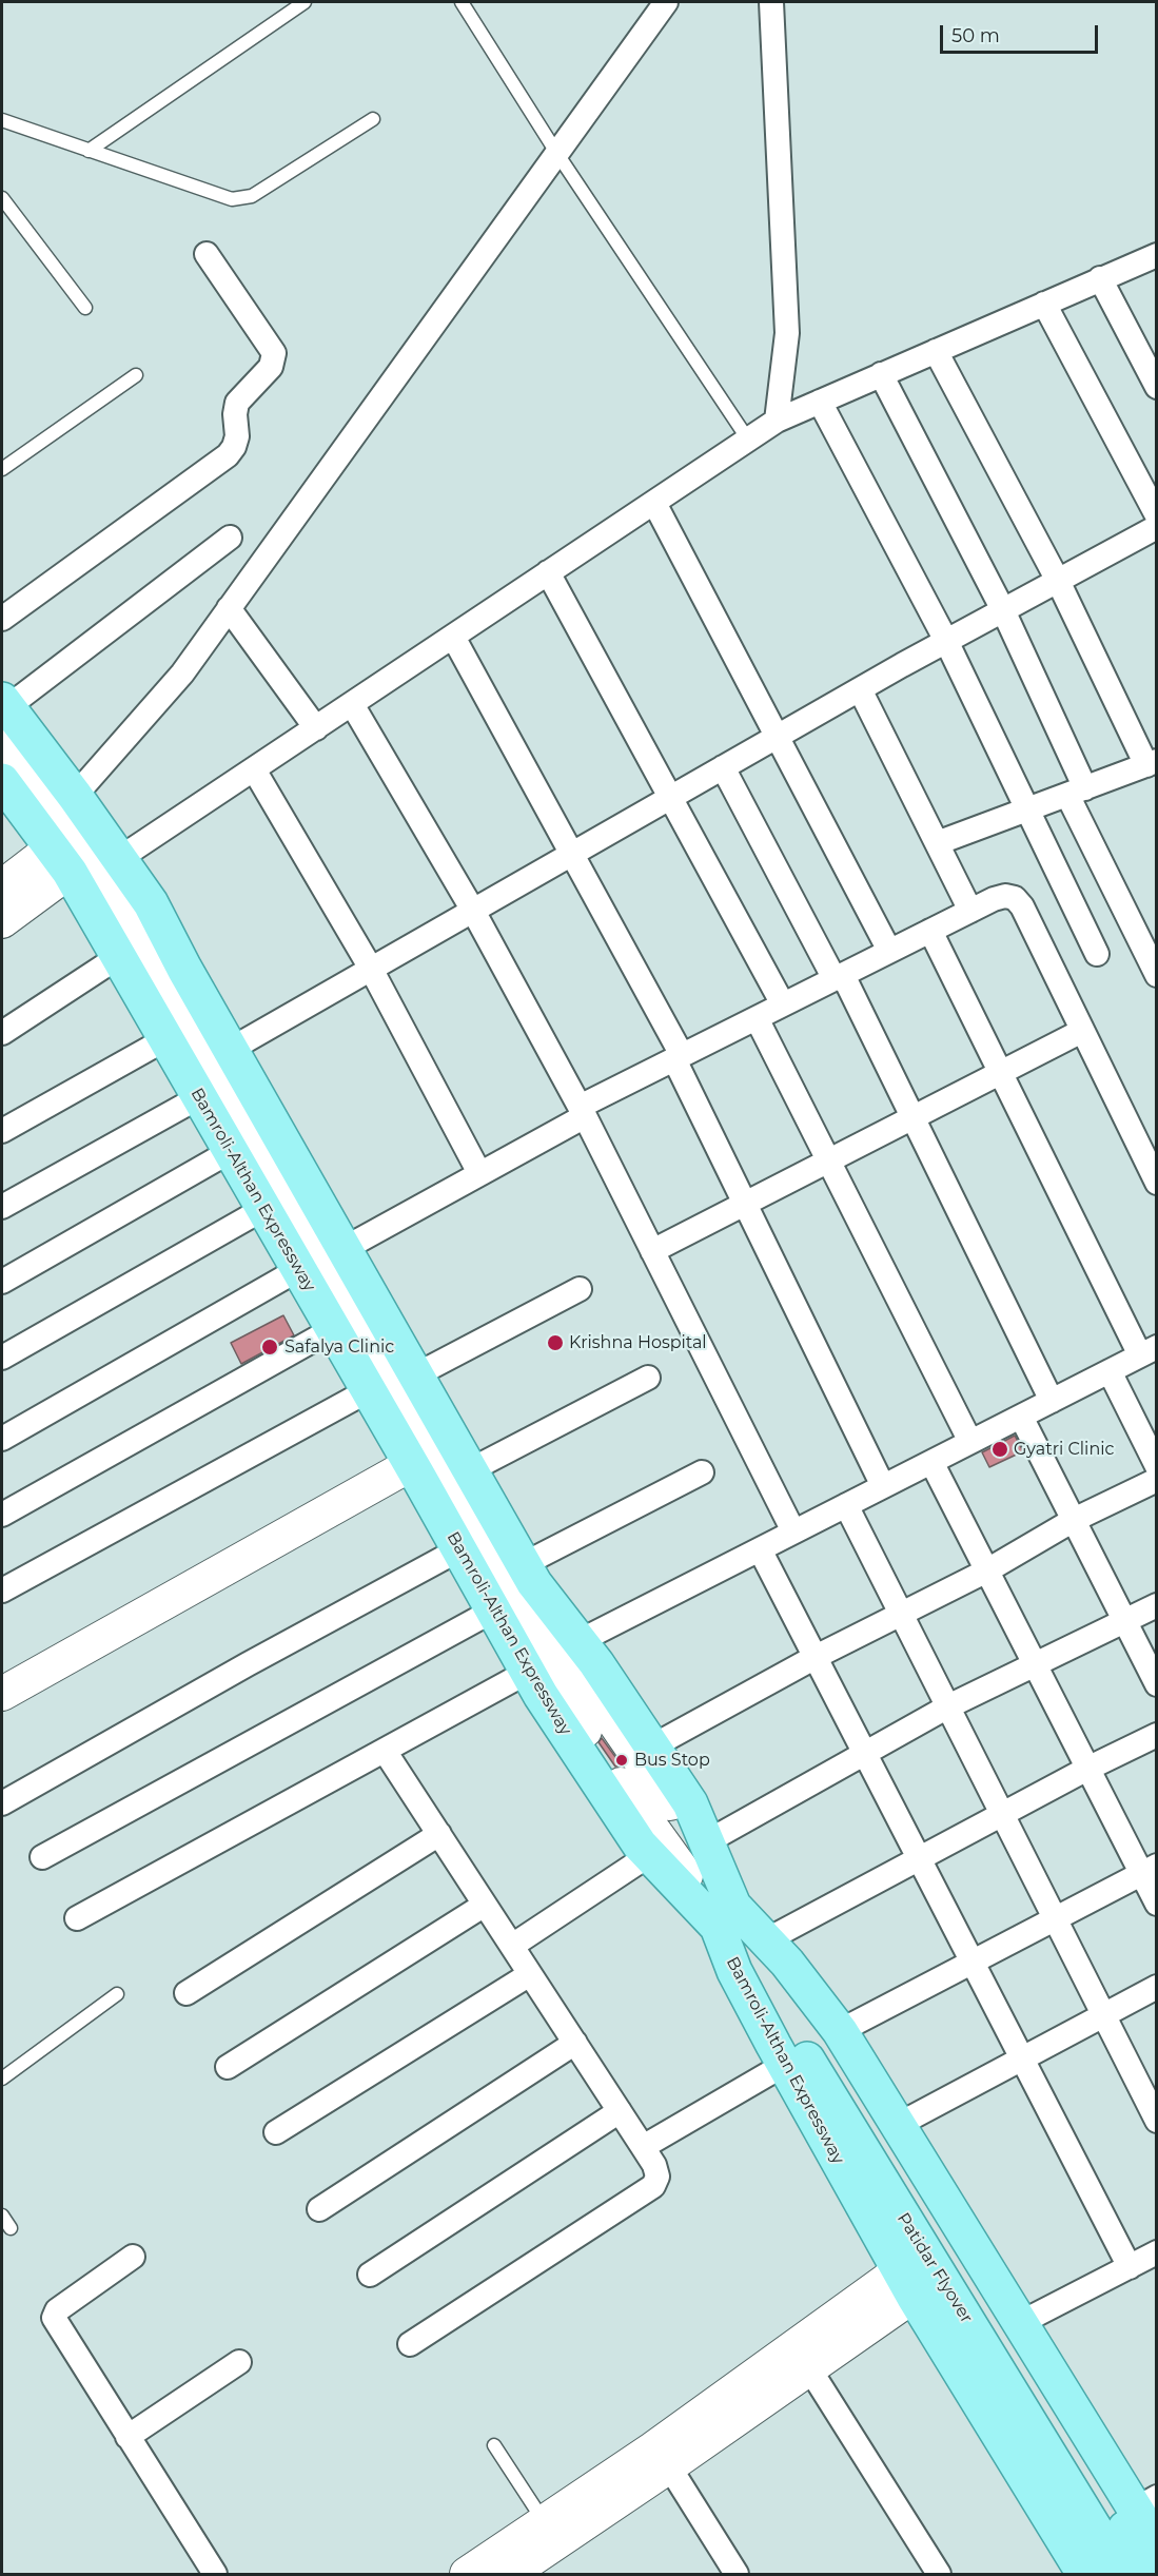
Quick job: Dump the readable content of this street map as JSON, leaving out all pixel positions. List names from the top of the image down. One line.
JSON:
{"streets":{"main road":["Bamroli-Althan Expressway","Patidar Flyover"]},"crossings":[["Bamroli-Althan Expressway","Patidar Flyover"]],"places":["Krishna Hospital","Safalya Clinic","Gyatri Clinic","Bus Stop"],"scale_bar":"50 m"}
